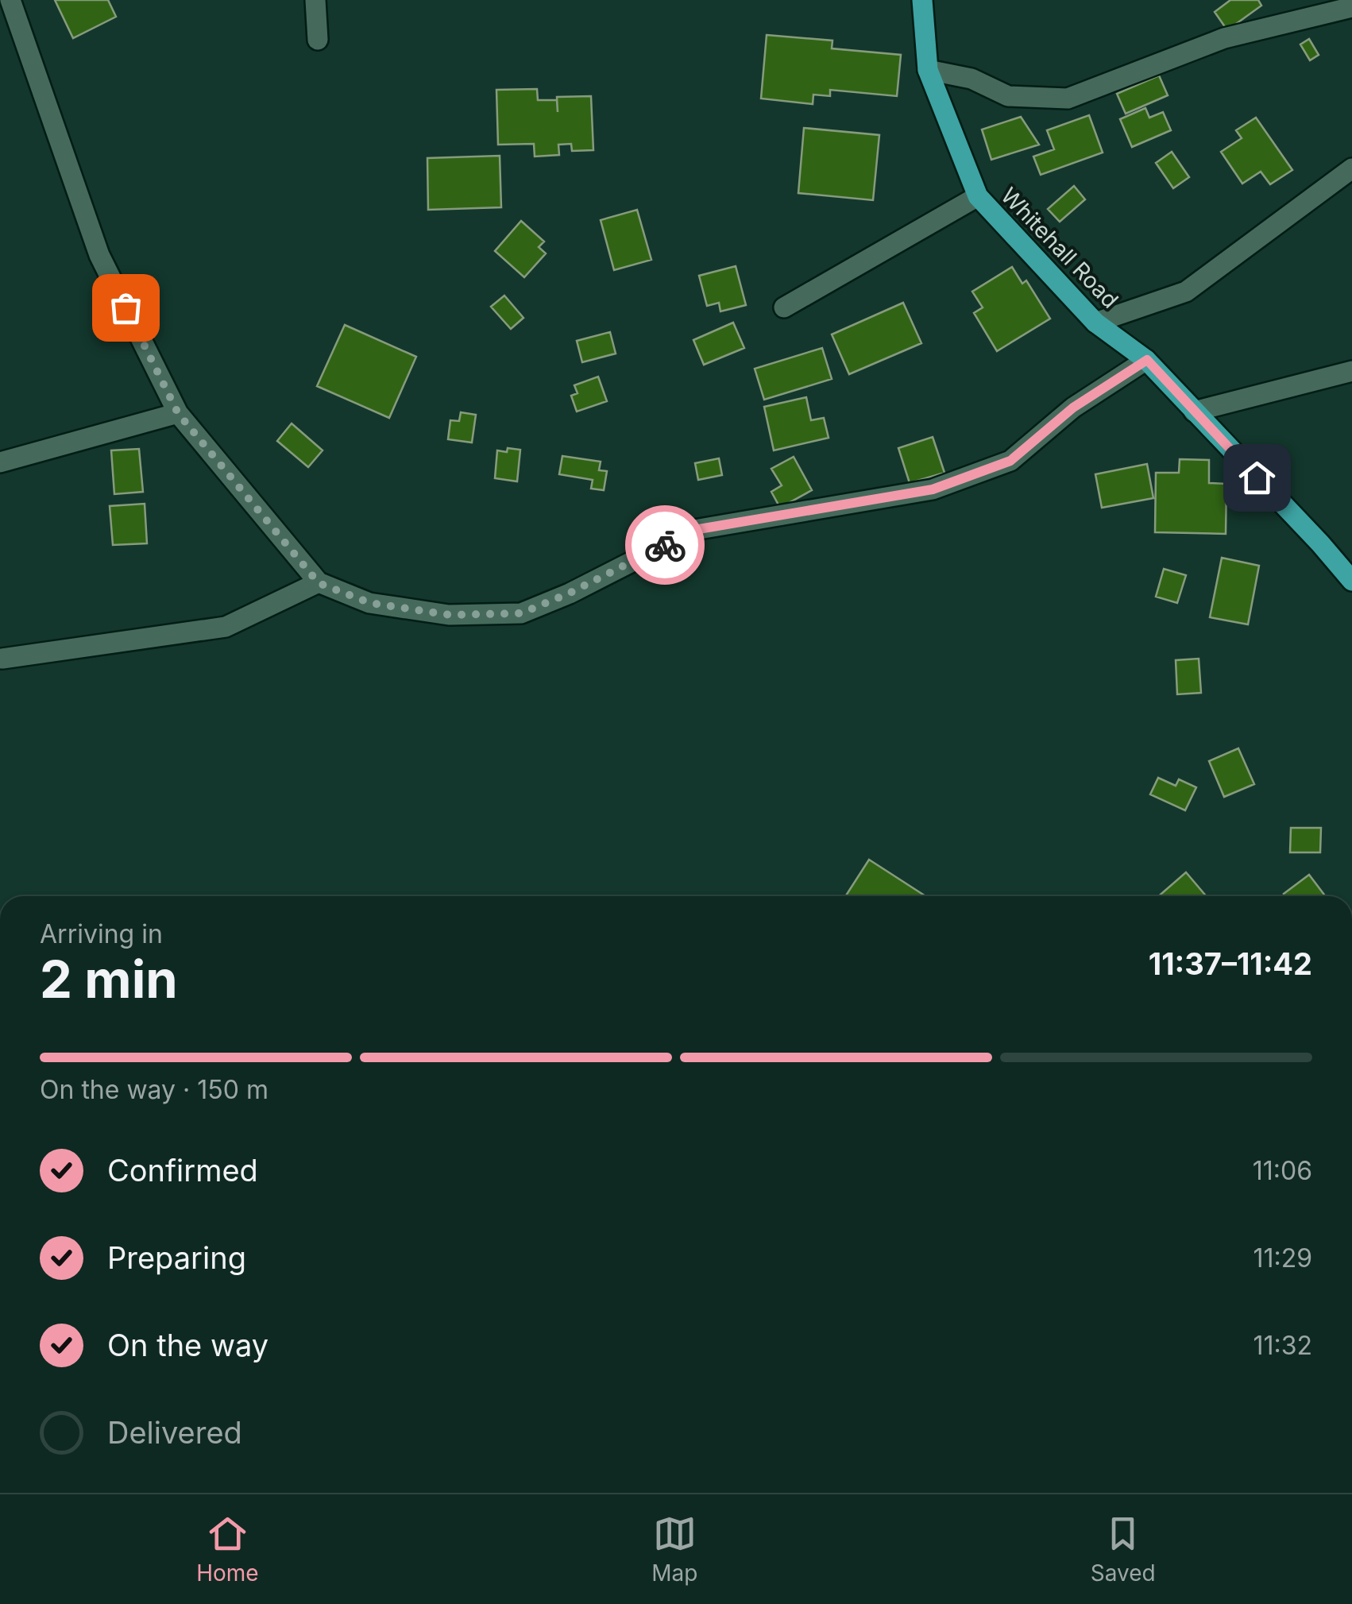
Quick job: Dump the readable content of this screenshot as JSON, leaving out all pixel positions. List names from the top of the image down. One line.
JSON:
{"streets":{"main road":["Whitehall Road"]},"page":{"heading":["2 min","Arriving in","11:37–11:42"],"bar":"On the way · 150 m","list":[["Confirmed","11:06"],["Preparing","11:29"],["On the way","11:32"],"Delivered"],"tabs":["Home","Map","Saved"]}}
